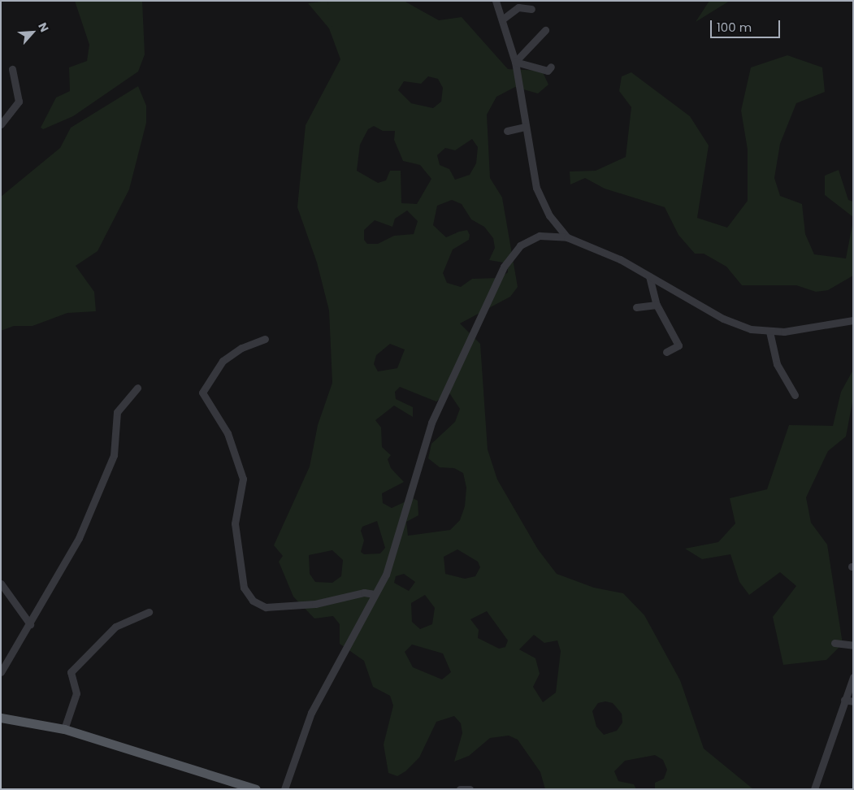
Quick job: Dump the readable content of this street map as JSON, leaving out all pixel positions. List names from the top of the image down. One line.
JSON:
{"scale_bar":"100 m","north":"top right"}
